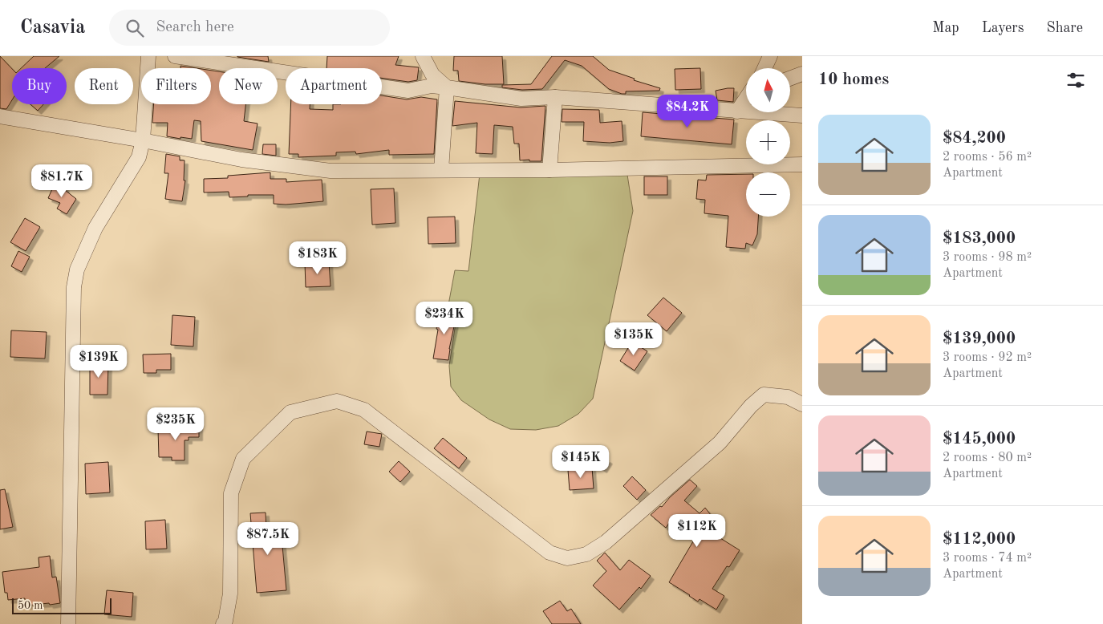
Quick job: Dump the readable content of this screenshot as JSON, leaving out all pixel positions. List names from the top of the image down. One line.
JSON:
{"scale_bar":"50 m","north":"top","page":{"header":"Casavia","search":"Search here","nav":["Map","Layers","Share"],"heading":"10 homes","map_buttons":["+","−"],"chip":["Buy","Rent","Filters","New","Apartment"],"price":["$84.2K","$81.7K","$183K","$234K","$135K","$139K","$235K","$145K","$112K","$87.5K"],"list":[{"name":"$84,200","note":"2 rooms · 56 m² · Apartment"},{"name":"$183,000","note":"3 rooms · 98 m² · Apartment"},{"name":"$139,000","note":"3 rooms · 92 m² · Apartment"},{"name":"$145,000","note":"2 rooms · 80 m² · Apartment"},{"name":"$112,000","note":"3 rooms · 74 m² · Apartment"}],"scale":"50 m"}}
